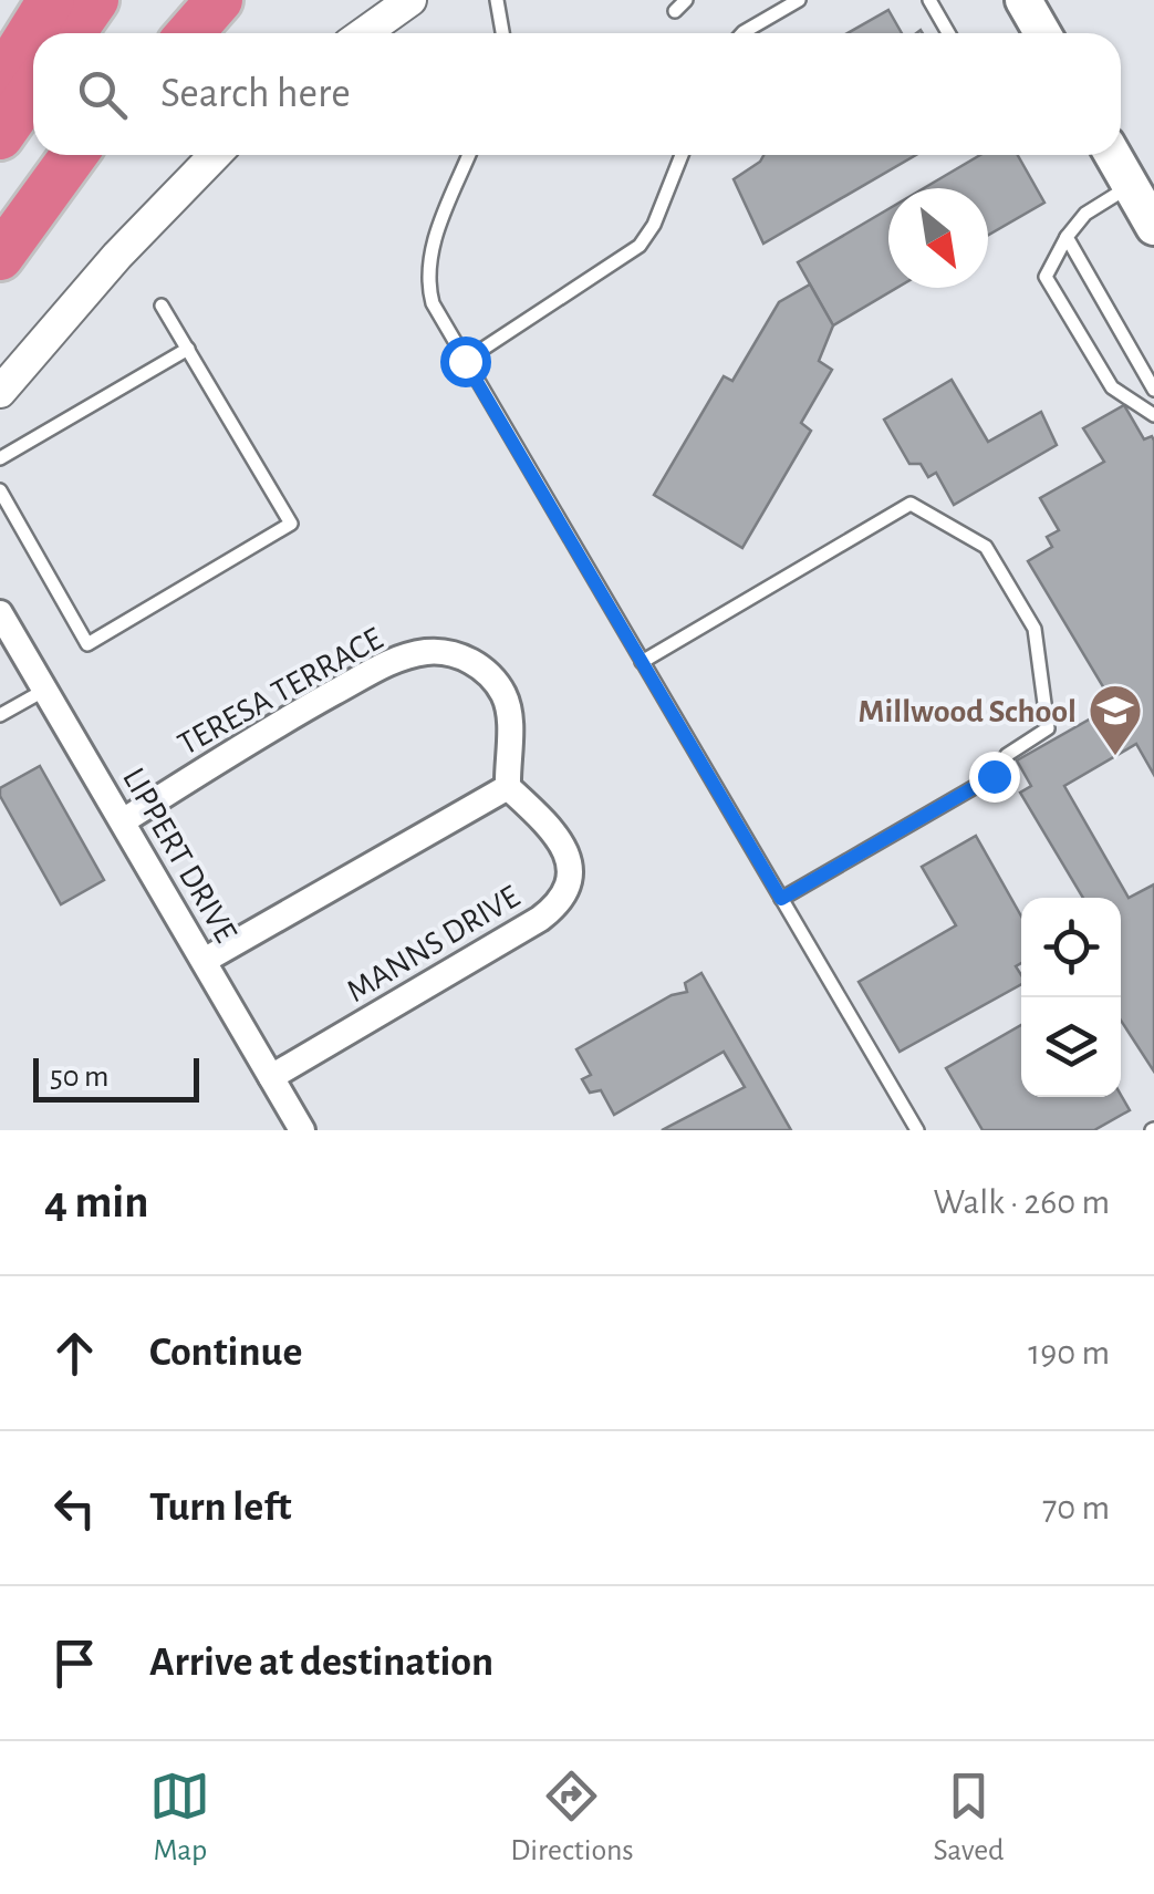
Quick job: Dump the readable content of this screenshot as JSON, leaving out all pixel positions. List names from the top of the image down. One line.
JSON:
{"streets":{"street":["TERESA TERRACE","LIPPERT DRIVE","MANNS DRIVE"]},"crossings":[["TERESA TERRACE","LIPPERT DRIVE"],["TERESA TERRACE","MANNS DRIVE"],["LIPPERT DRIVE","MANNS DRIVE"]],"places":{"school or university":["Millwood School"]},"scale_bar":"50 m","north":"bottom right","page":{"search":"Search here","scale":"50 m","heading":["4 min","Walk · 260 m"],"list":[["Continue","190 m"],["Turn left","70 m"],"Arrive at destination"],"nav":["Map","Directions","Saved"]}}
